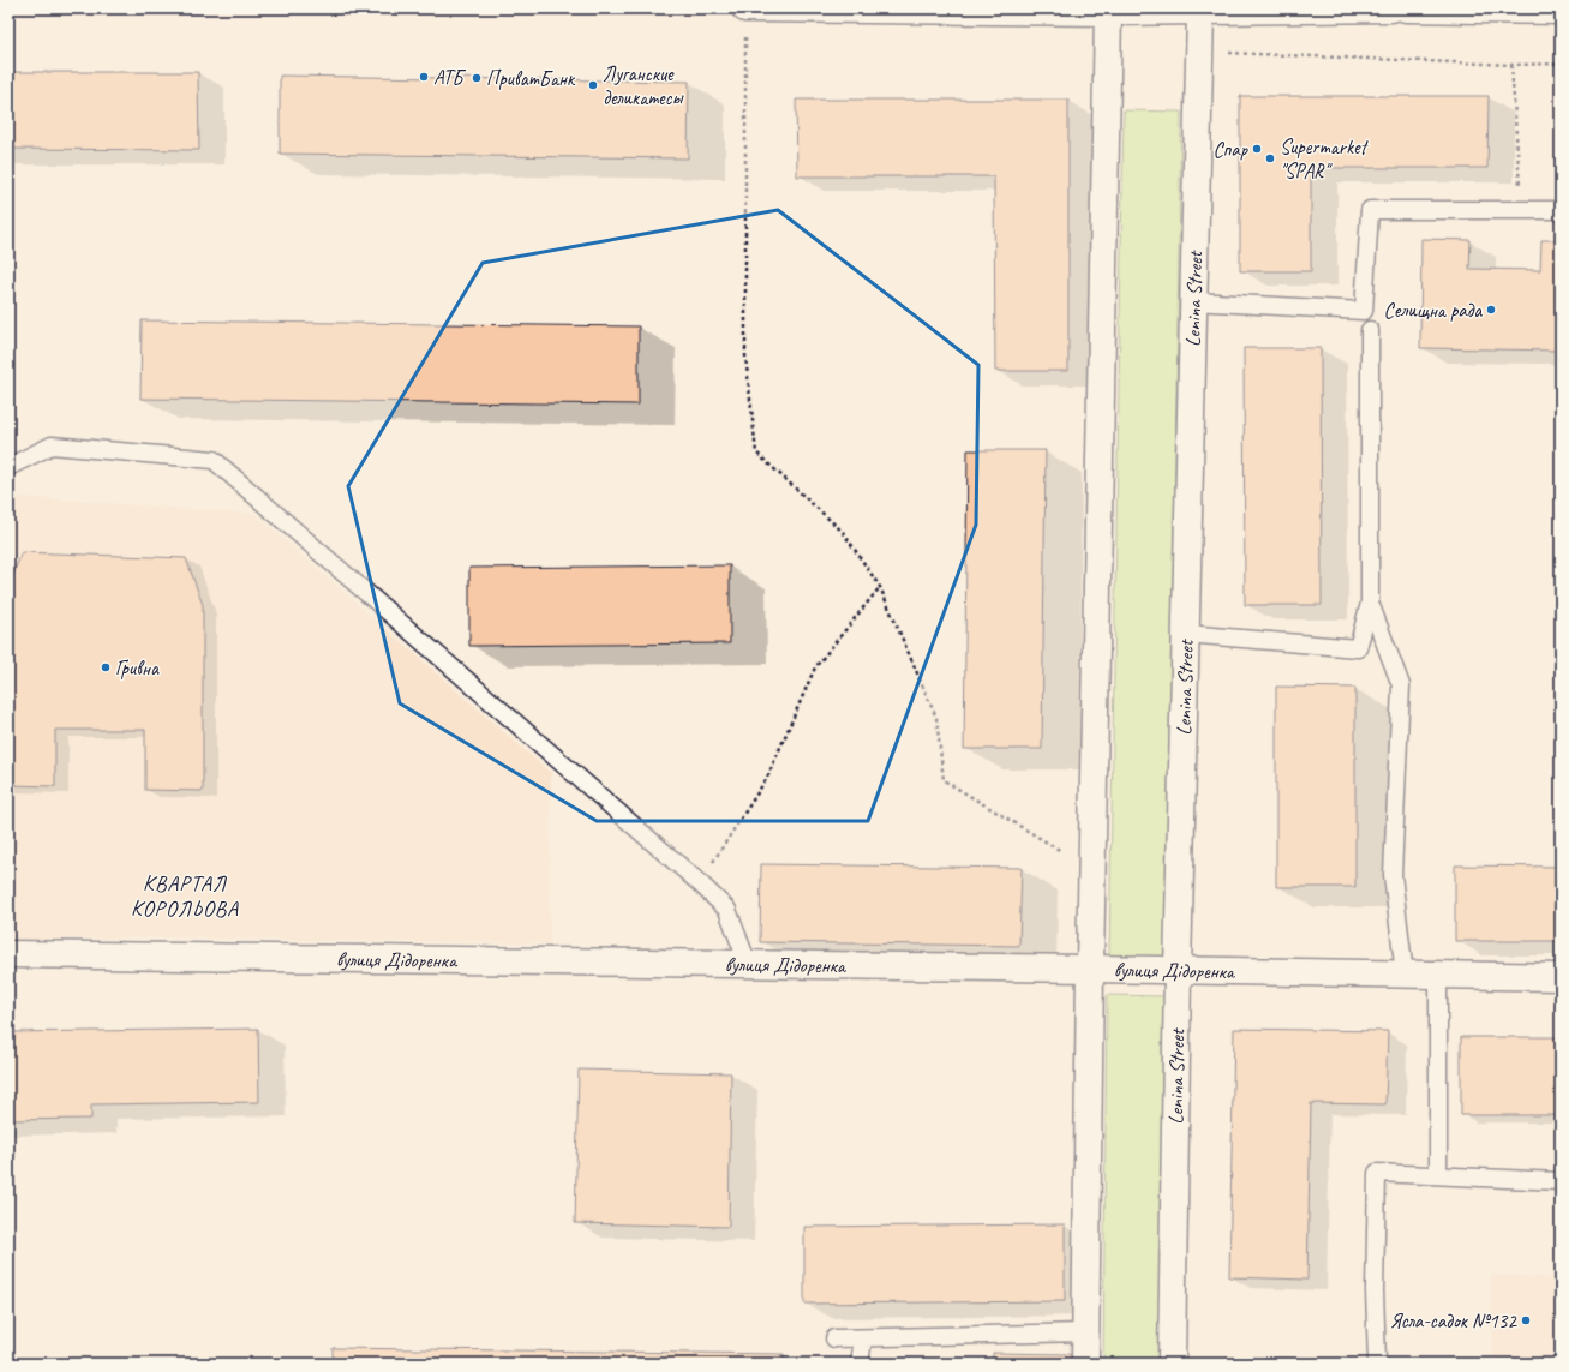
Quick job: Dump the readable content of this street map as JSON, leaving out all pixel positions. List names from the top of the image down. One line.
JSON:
{"streets":{"street":["Lenina Street","вулиця Дідоренка"]},"crossings":[["Lenina Street","вулиця Дідоренка"]],"districts":["КВАРТАЛ КОРОЛЬОВА"],"places":["АТБ","ПриватБанк","Луганские деликатесы","Спар","Supermarket \"SPAR\"","Селищна рада","Гривна","Ясла-садок №132"]}
